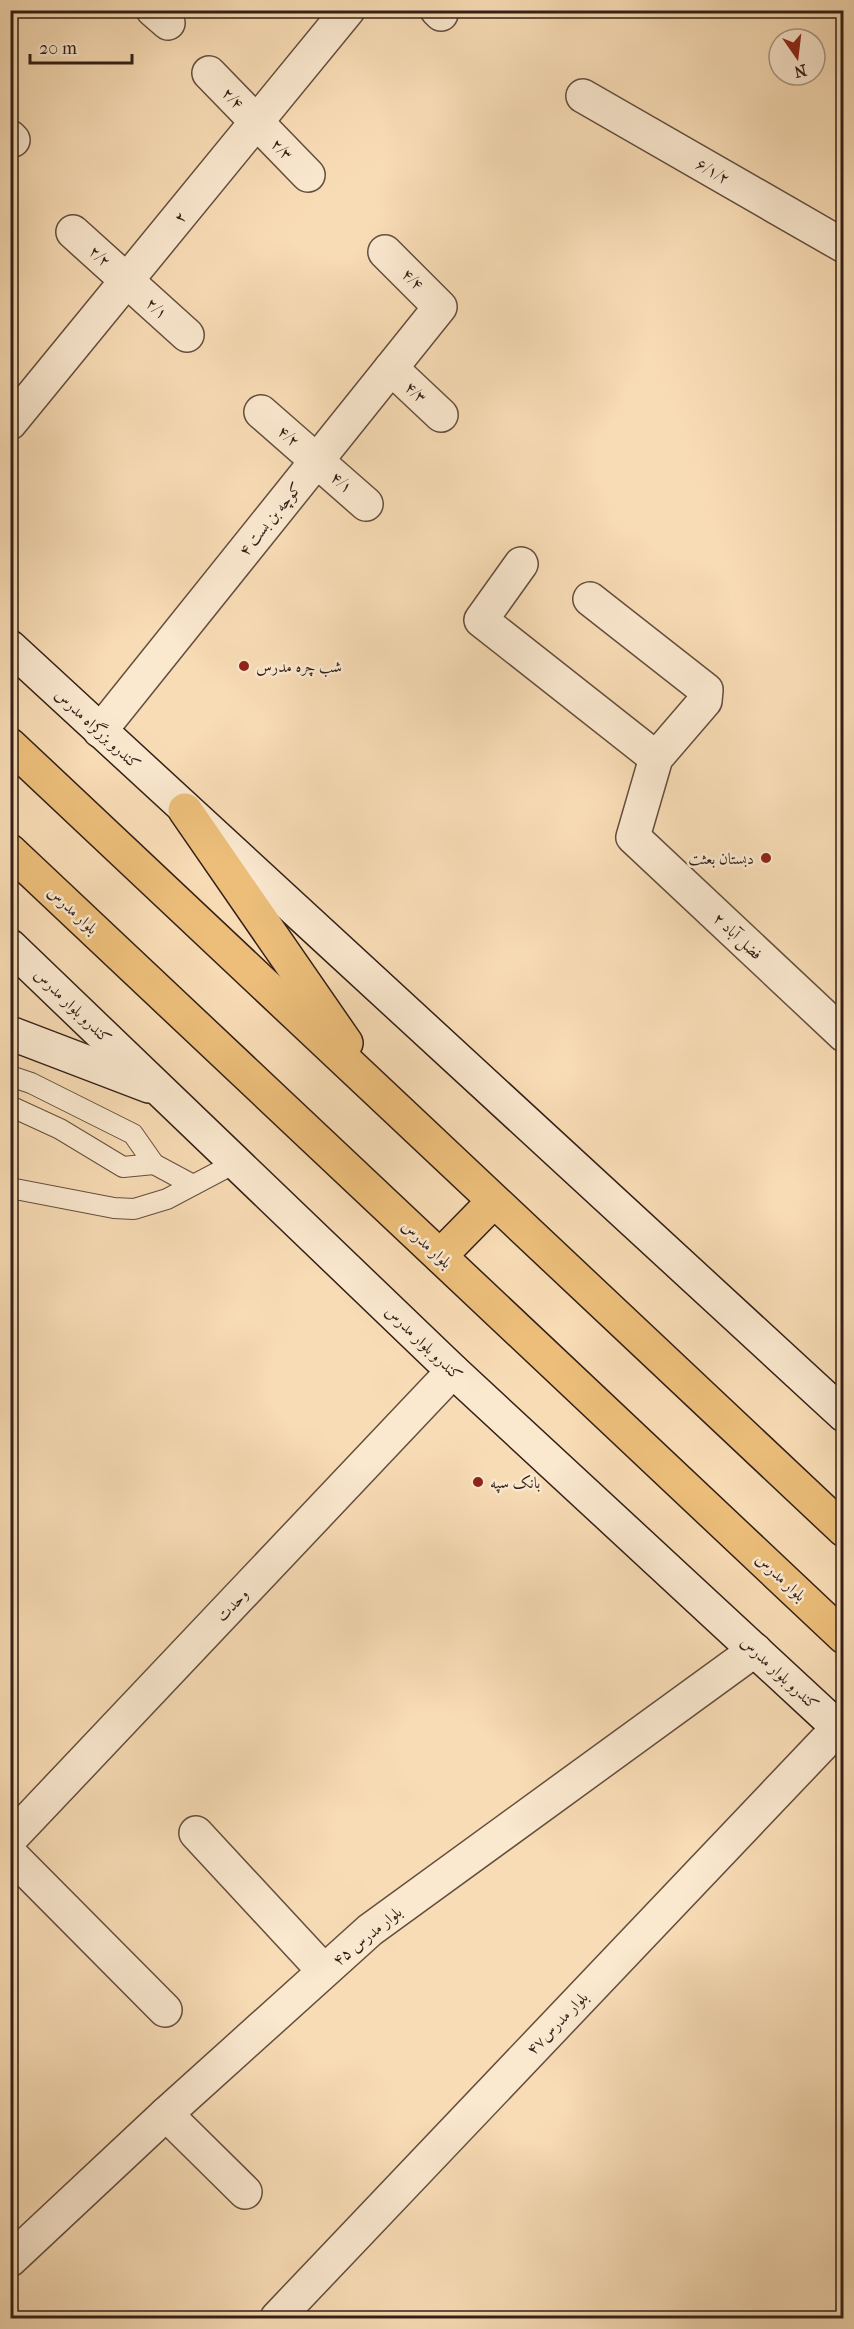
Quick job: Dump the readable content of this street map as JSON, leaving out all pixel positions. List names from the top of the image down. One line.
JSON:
{"streets":{"main road":["بلوار مدرس"],"street":["۲/۴","۲/۳","۶/۱/۲","۲","۲/۲","۴/۴","۲/۱","۴/۳","۴/۲","۴/۱","کوچه بن بست ۴","کندرو بزرگراه مدرس","فضل آباد ۲","کندرو بلوار مدرس","وحدت","۴۵ بلوار مدرس","بلوار مدرس۴۷"]},"crossings":[["۲/۴","۲/۳"],["۲/۴","۲"],["۲/۳","۲"],["۲","۲/۲"],["۲","۲/۱"],["۲/۲","۲/۱"],["۴/۴","کوچه بن بست ۴"],["۴/۳","کوچه بن بست ۴"],["۴/۲","۴/۱"],["۴/۲","کوچه بن بست ۴"],["۴/۱","کوچه بن بست ۴"],["کوچه بن بست ۴","کندرو بزرگراه مدرس"],["کندرو بلوار مدرس","وحدت"],["کندرو بلوار مدرس","۴۵ بلوار مدرس"],["کندرو بلوار مدرس","بلوار مدرس۴۷"]],"places":["شب چره مدرس","دبستان بعثت","بانک سپه"],"scale_bar":"20 m","north":"bottom"}
